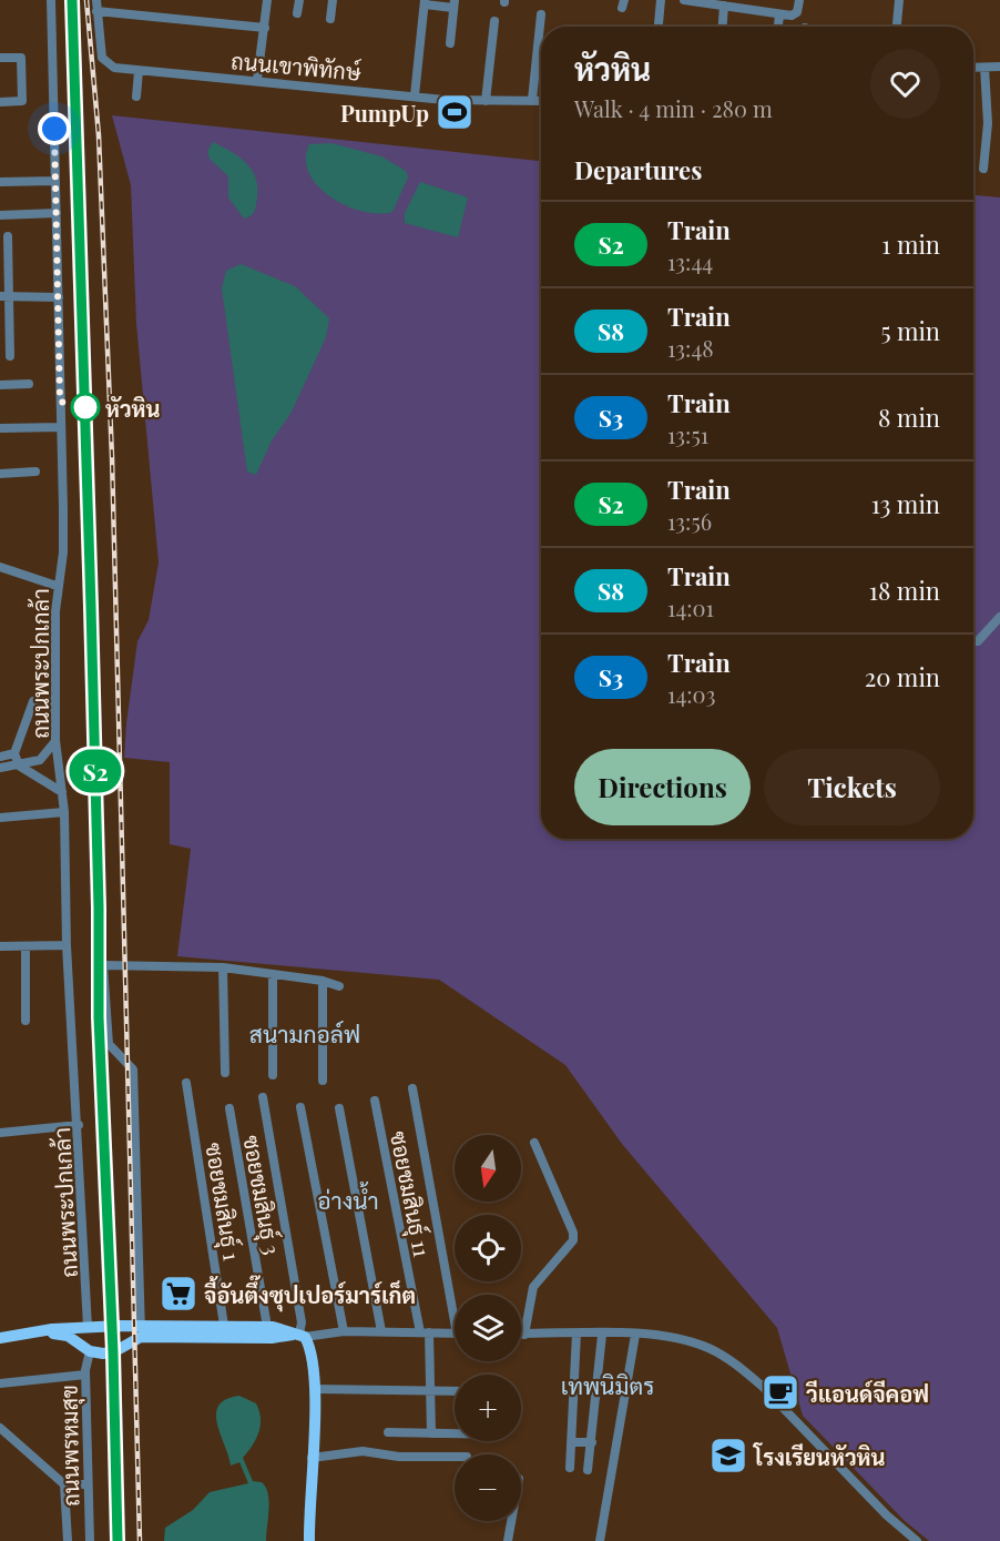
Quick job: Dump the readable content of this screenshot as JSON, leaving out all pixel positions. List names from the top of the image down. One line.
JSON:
{"streets":{"street":["ถนนเขาพิทักษ์","ถนนพระปกเกล้า","ซอยชมสินธุ์ 11","ซอยชมสินธุ์ 3","ซอยชมสินธุ์ 1","ถนนพรหมสุข"]},"crossings":[["ถนนพระปกเกล้า","ถนนพรหมสุข"]],"districts":["สนามกอล์ฟ","อ่างน้ำ","เทพนิมิตร"],"places":{"sports":["PumpUp"],"other":["หัวหิน"],"supermarket":["จี้อันตึ๊งซุปเปอร์มาร์เก็ต"],"cafe":["วีแอนด์จีคอฟ"],"school or university":["โรงเรียนหัวหิน"]},"north":"bottom","page":{"on_map":"S2","heading":[["หัวหิน","Walk · 4 min · 280 m"],"Departures"],"list":[{"mark":"S2","name":"Train","note":"13:44","value":"1 min"},{"mark":"S8","name":"Train","note":"13:48","value":"5 min"},{"mark":"S3","name":"Train","note":"13:51","value":"8 min"},{"mark":"S2","name":"Train","note":"13:56","value":"13 min"},{"mark":"S8","name":"Train","note":"14:01","value":"18 min"},{"mark":"S3","name":"Train","note":"14:03","value":"20 min"}],"buttons":["Directions","Tickets"],"map_buttons":["+","−"]}}
